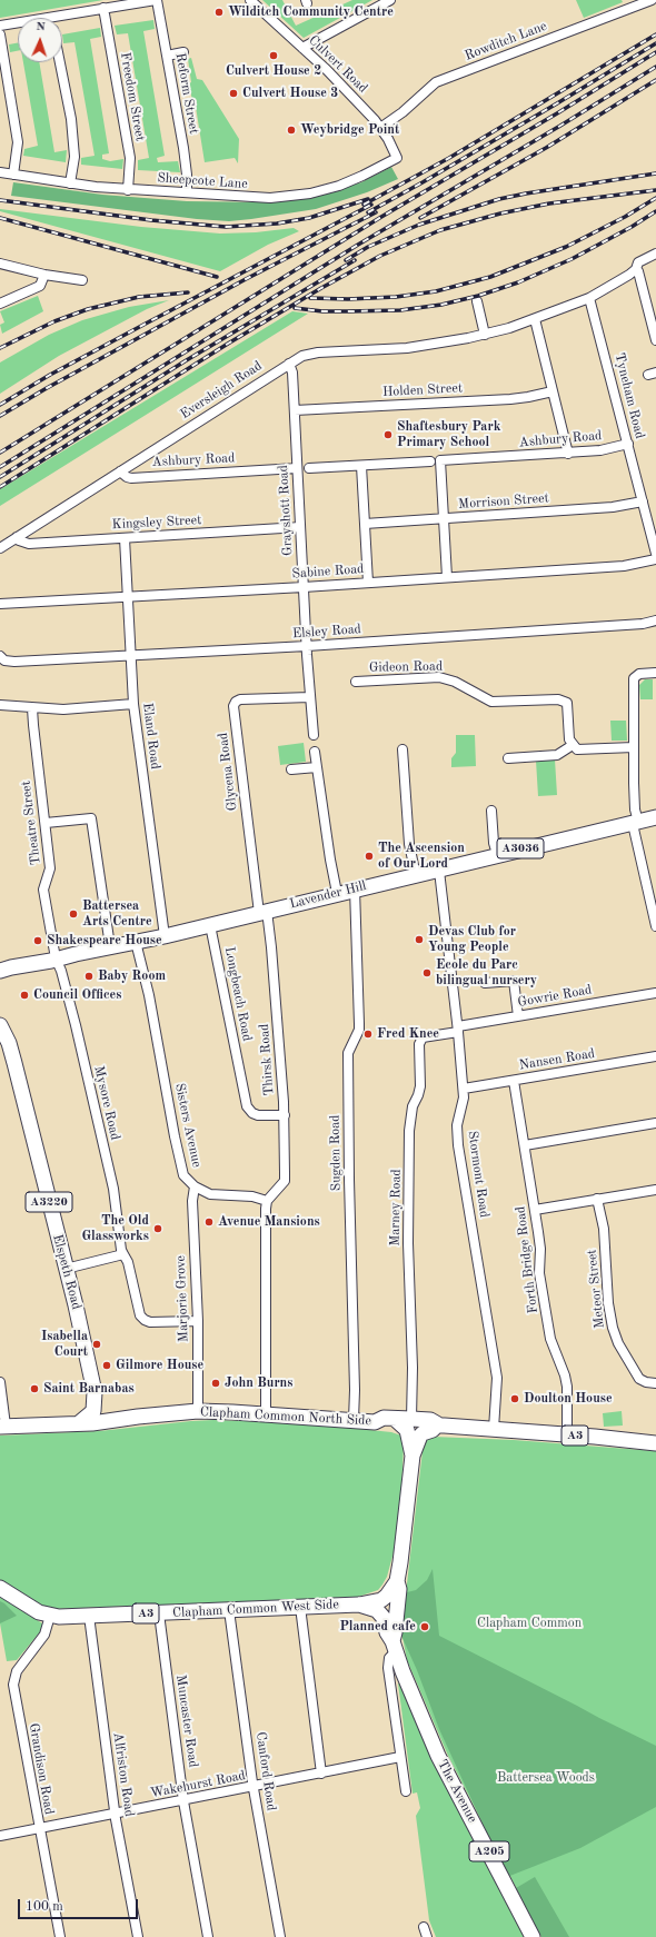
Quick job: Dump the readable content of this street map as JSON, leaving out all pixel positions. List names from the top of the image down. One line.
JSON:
{"streets":{"main road":["A3036","Lavender Hill","A3220","Elspeth Road","Clapham Common North Side","A3","Clapham Common West Side","The Avenue","A205"],"street":["Rowditch Lane","Culvert Road","Reform Street","Freedom Street","Sheepcote Lane","Eversleigh Road","Holden Street","Tyneham Road","Ashbury Road","Morrison Street","Grayshott Road","Kingsley Street","Sabine Road","Elsley Road","Gideon Road","Eland Road","Glycena Road","Theatre Street","Longbeach Road","Gowrie Road","Thirsk Road","Nansen Road","Mysore Road","Sisters Avenue","Sugden Road","Stormont Road","Marney Road","Forth Bridge Road","Meteor Street","Marjorie Grove","Muncaster Road","Grandison Road","Canford Road","Alfriston Road","Wakehurst Road"]},"crossings":[["Rowditch Lane","Culvert Road"],["Culvert Road","Sheepcote Lane"],["Reform Street","Sheepcote Lane"],["Freedom Street","Sheepcote Lane"],["Eversleigh Road","Tyneham Road"],["Eversleigh Road","Ashbury Road"],["Eversleigh Road","Grayshott Road"],["Eversleigh Road","Kingsley Street"],["Holden Street","Grayshott Road"],["Tyneham Road","Ashbury Road"],["Tyneham Road","Morrison Street"],["Ashbury Road","Morrison Street"],["Ashbury Road","Grayshott Road"],["Grayshott Road","Kingsley Street"],["Grayshott Road","Sabine Road"],["Grayshott Road","Elsley Road"],["Grayshott Road","Glycena Road"],["Kingsley Street","Eland Road"],["Sabine Road","Eland Road"],["Elsley Road","Eland Road"],["Eland Road","Lavender Hill"],["Glycena Road","Lavender Hill"],["Glycena Road","Thirsk Road"],["Theatre Street","Lavender Hill"],["Theatre Street","Mysore Road"],["Lavender Hill","Longbeach Road"],["Lavender Hill","Thirsk Road"],["Lavender Hill","Mysore Road"],["Lavender Hill","Sisters Avenue"],["Lavender Hill","Sugden Road"],["Lavender Hill","Stormont Road"],["Longbeach Road","Thirsk Road"],["Gowrie Road","Stormont Road"],["Gowrie Road","Marney Road"],["Thirsk Road","Sisters Avenue"],["Nansen Road","Stormont Road"],["Nansen Road","Forth Bridge Road"],["Mysore Road","Marjorie Grove"],["Sisters Avenue","Marjorie Grove"],["Sugden Road","Clapham Common North Side"],["Stormont Road","Marney Road"],["Stormont Road","A3"],["Marney Road","Clapham Common North Side"],["Forth Bridge Road","A3"],["Elspeth Road","Clapham Common North Side"],["Marjorie Grove","Clapham Common North Side"],["Clapham Common North Side","A3"],["Clapham Common West Side","Muncaster Road"],["Clapham Common West Side","Grandison Road"],["Clapham Common West Side","Canford Road"],["Clapham Common West Side","Alfriston Road"],["Clapham Common West Side","The Avenue"],["Muncaster Road","Wakehurst Road"],["Grandison Road","Wakehurst Road"],["Canford Road","Wakehurst Road"],["Alfriston Road","Wakehurst Road"]],"parks":["Clapham Common","Battersea Woods"],"places":["Wilditch Community Centre","Culvert House 2","Culvert House 3","Weybridge Point","Shaftesbury Park Primary School","The Ascension of Our Lord","Battersea Arts Centre","Devas Club for Young People","Shakespeare House","Ecole du Parc bilingual nursery","Baby Room","Council Offices","Fred Knee","Avenue Mansions","The Old Glassworks","Isabella Court","Gilmore House","John Burns","Saint Barnabas","Doulton House","Planned cafe"],"scale_bar":"100 m","north":"top"}
